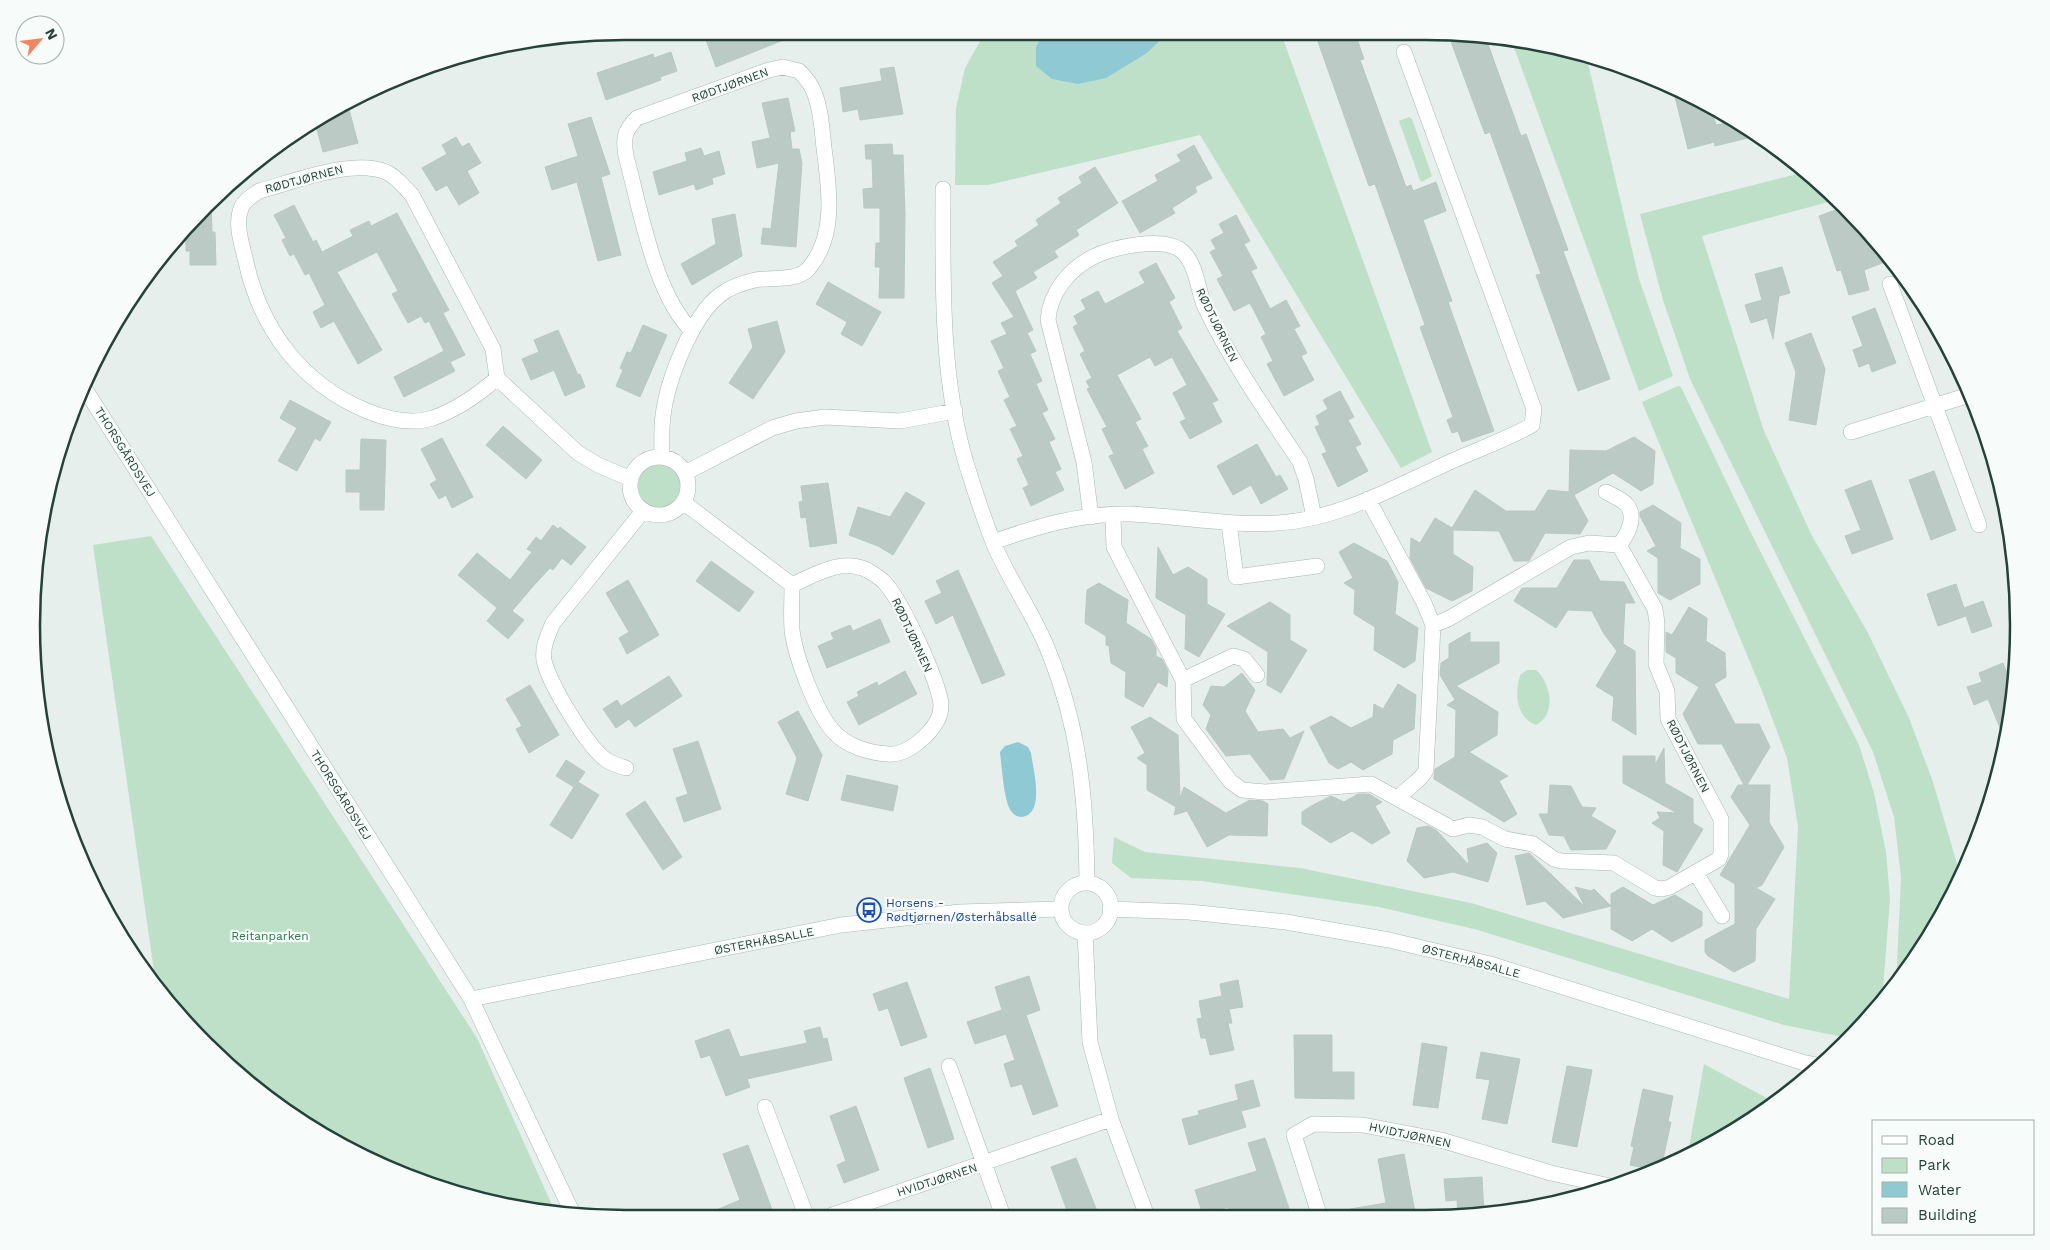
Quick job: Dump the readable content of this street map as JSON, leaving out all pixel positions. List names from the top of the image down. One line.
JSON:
{"streets":{"street":["RØDTJØRNEN","THORSGÅRDSVEJ","ØSTERHÅBSALLE","HVIDTJØRNEN"]},"crossings":[["THORSGÅRDSVEJ","ØSTERHÅBSALLE"]],"parks":["Reitanparken"],"places":{"bus stop":["Horsens - Rødtjørnen/Østerhåbsallé"]},"legend":["Road","Park","Water","Building"],"north":"top right"}
